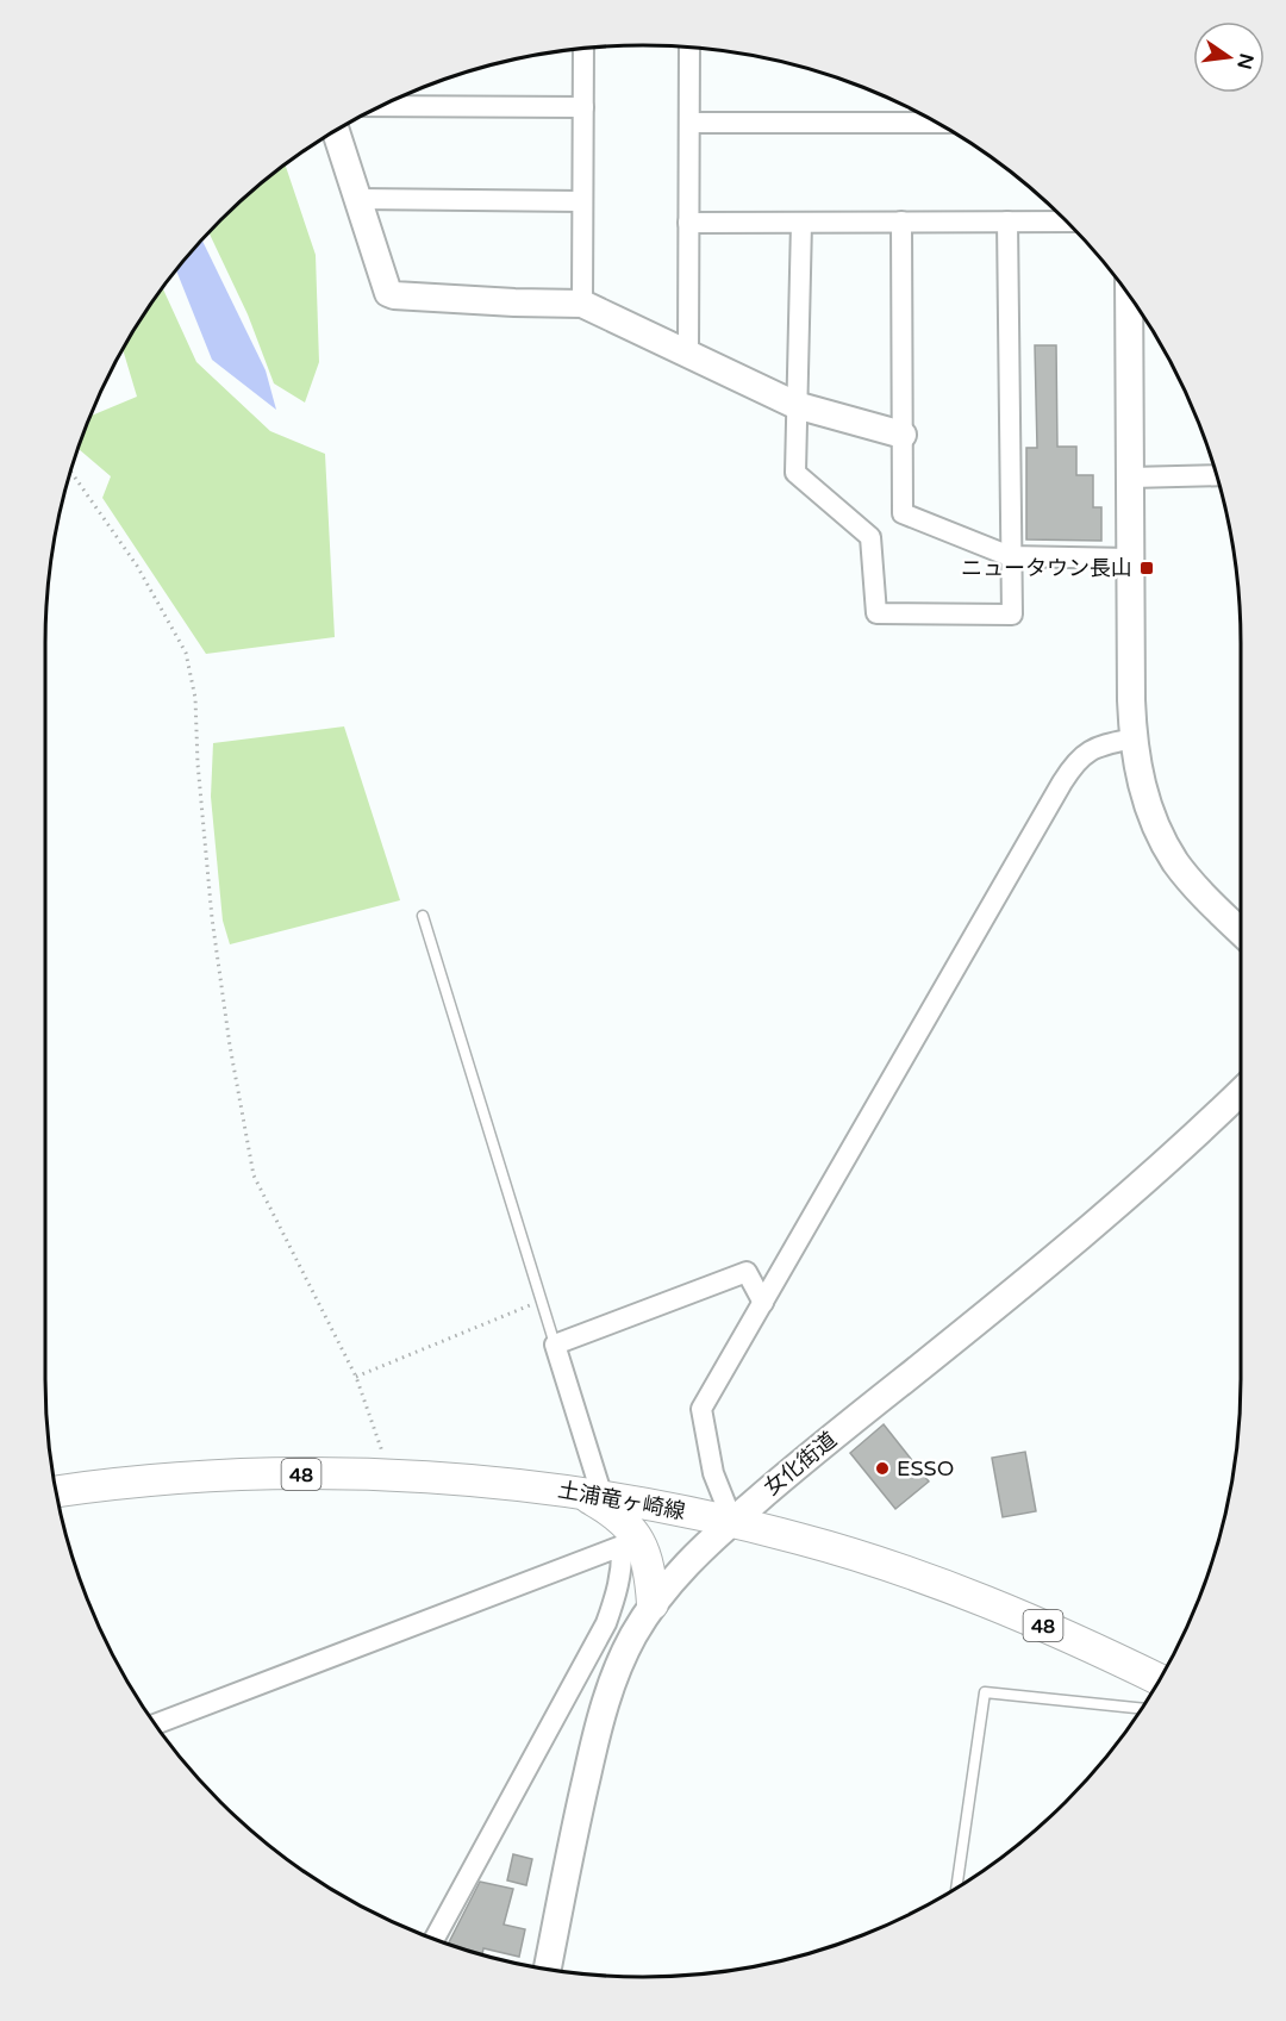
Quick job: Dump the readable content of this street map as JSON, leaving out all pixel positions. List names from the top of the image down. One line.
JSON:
{"streets":{"main road":["48","土浦竜ヶ崎線"],"street":["女化街道"]},"crossings":[["女化街道","土浦竜ヶ崎線"]],"places":{"transit":["ニュータウン長山"],"other":["ESSO"]},"north":"right"}
